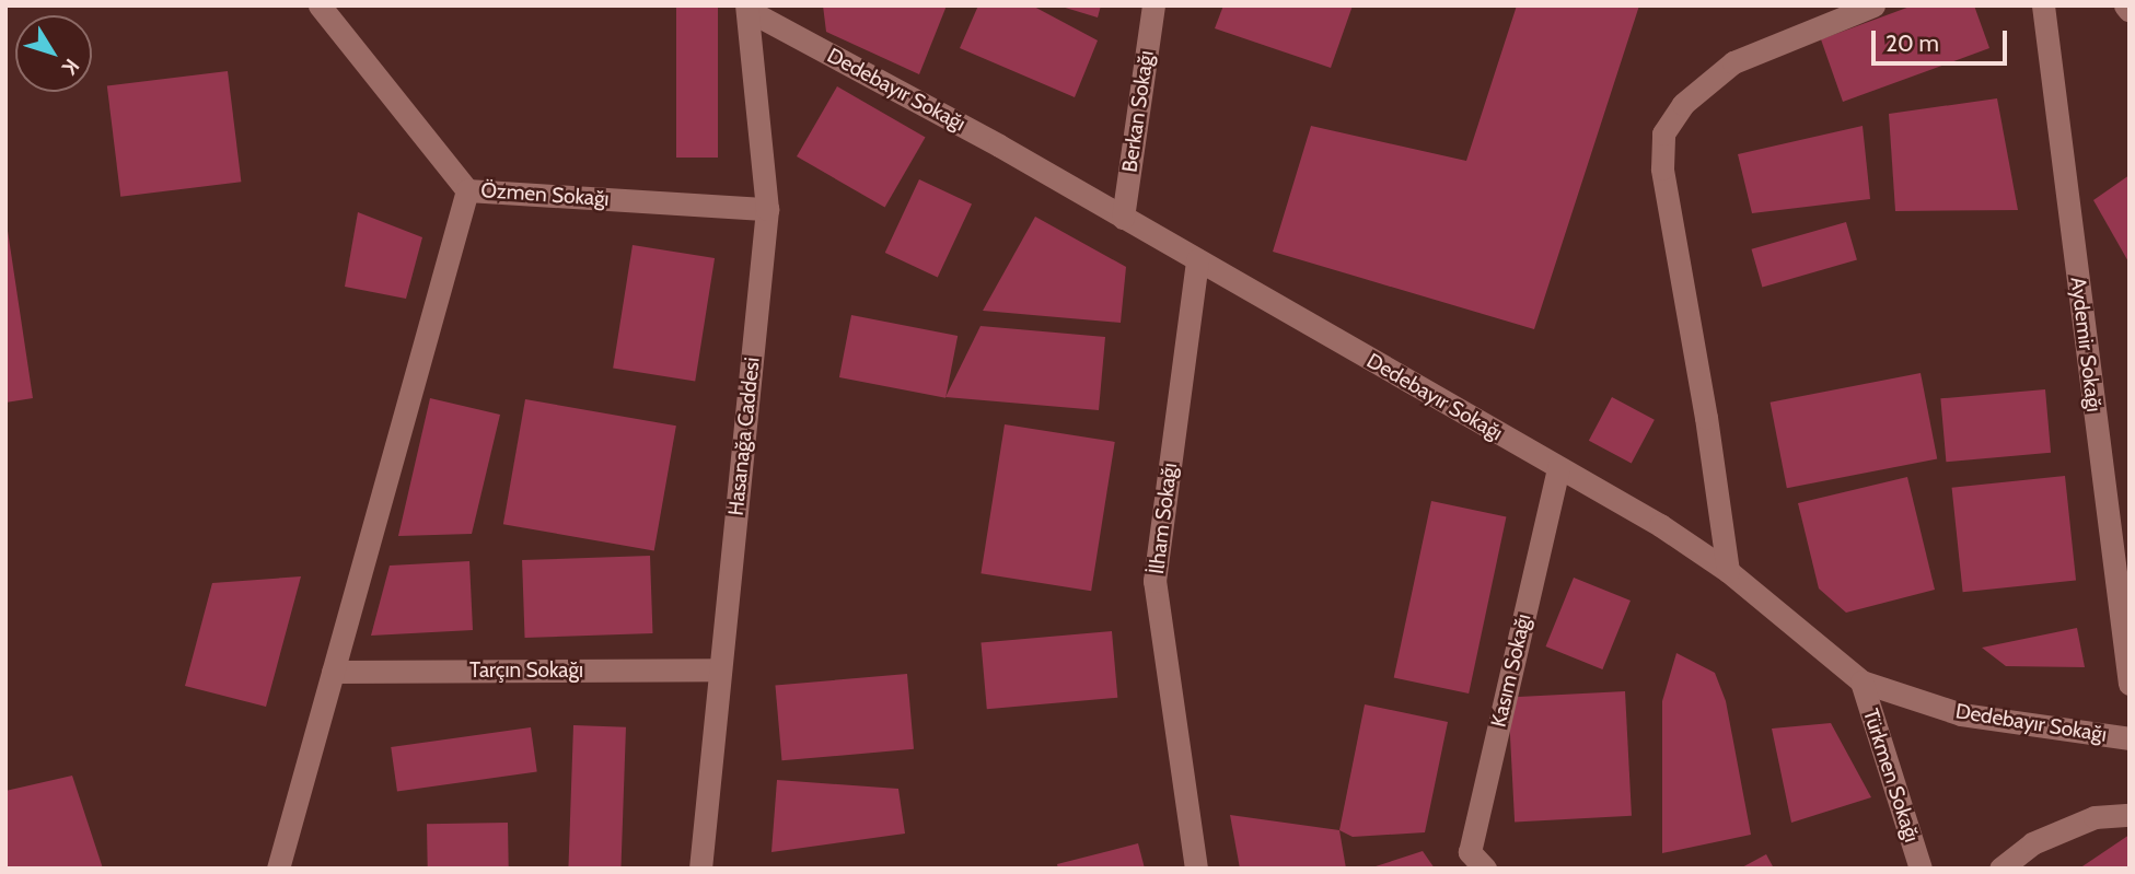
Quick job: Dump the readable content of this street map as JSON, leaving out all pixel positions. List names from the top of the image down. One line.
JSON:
{"streets":{"street":["Dedebayır Sokağı","Berkan Sokağı","Özmen Sokağı","Aydemir Sokağı","Hasanağa Caddesi","İlham Sokağı","Tarçın Sokağı","Kasım Sokağı","Türkmen Sokağı"]},"crossings":[["Dedebayır Sokağı","Berkan Sokağı"],["Dedebayır Sokağı","Hasanağa Caddesi"],["Dedebayır Sokağı","İlham Sokağı"],["Dedebayır Sokağı","Kasım Sokağı"],["Dedebayır Sokağı","Türkmen Sokağı"],["Özmen Sokağı","Hasanağa Caddesi"],["Hasanağa Caddesi","Tarçın Sokağı"]],"scale_bar":"20 m","north":"bottom right"}
